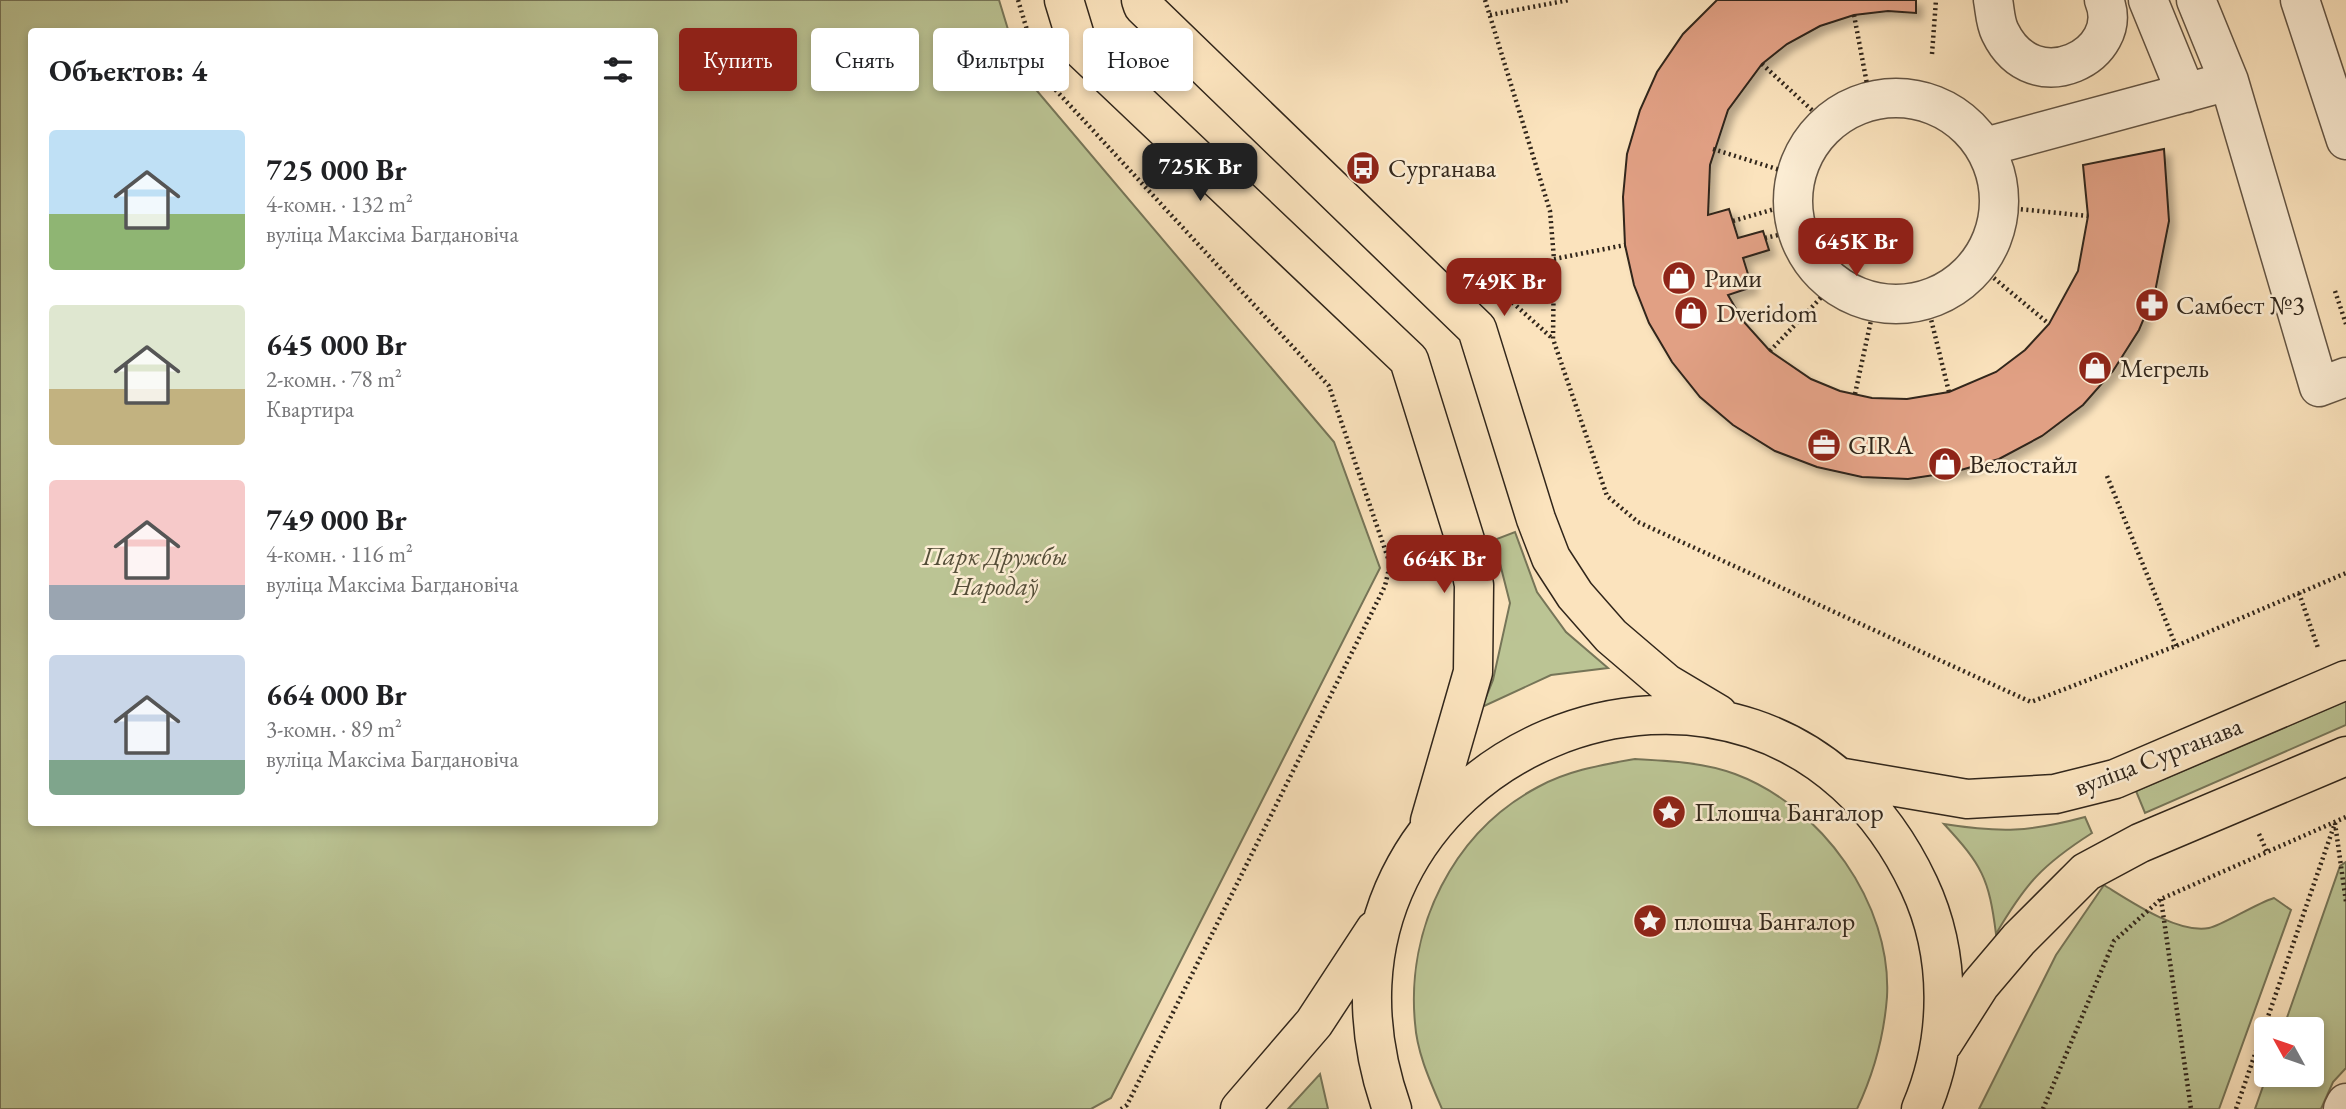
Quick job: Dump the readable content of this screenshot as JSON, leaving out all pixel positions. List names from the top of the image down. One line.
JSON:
{"streets":{"main road":["вуліца Сурганава"]},"parks":["Парк Дружбы Народаў"],"places":{"bus stop":["Сурганава"],"shop":["Рими","Dveridom","Мегрель","Велостайл"],"pharmacy":["Самбест №3"],"office":["GIRA"],"place":["Плошча Бангалор","плошча Бангалор"]},"north":"top left","page":{"chip":["Купить","Снять","Фильтры","Новое"],"heading":"Объектов: 4","list":[{"name":"725 000 Br","note":"4-комн. · 132 m² · вуліца Максіма Багдановіча"},{"name":"645 000 Br","note":"2-комн. · 78 m² · Квартира"},{"name":"749 000 Br","note":"4-комн. · 116 m² · вуліца Максіма Багдановіча"},{"name":"664 000 Br","note":"3-комн. · 89 m² · вуліца Максіма Багдановіча"}],"price":["725K Br","645K Br","749K Br","664K Br"]}}
